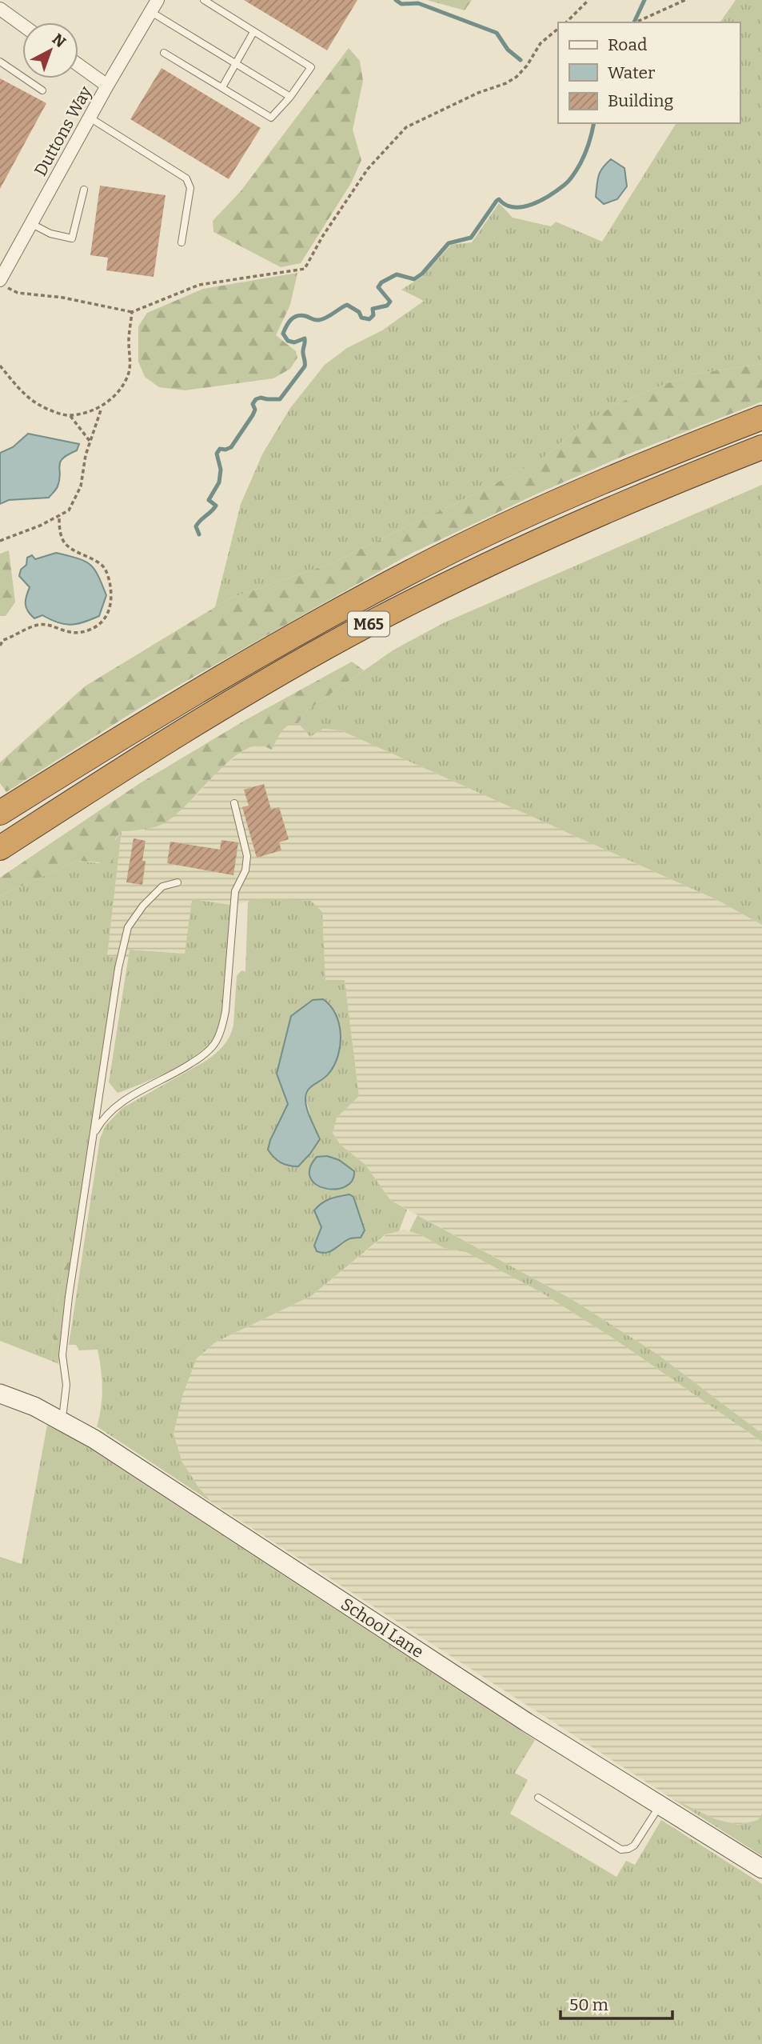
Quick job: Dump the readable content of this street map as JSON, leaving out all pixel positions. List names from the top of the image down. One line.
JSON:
{"streets":{"highway":["M65"],"main road":["School Lane"],"street":["Duttons Way"]},"legend":["Road","Water","Building"],"scale_bar":"50 m","north":"top right"}
